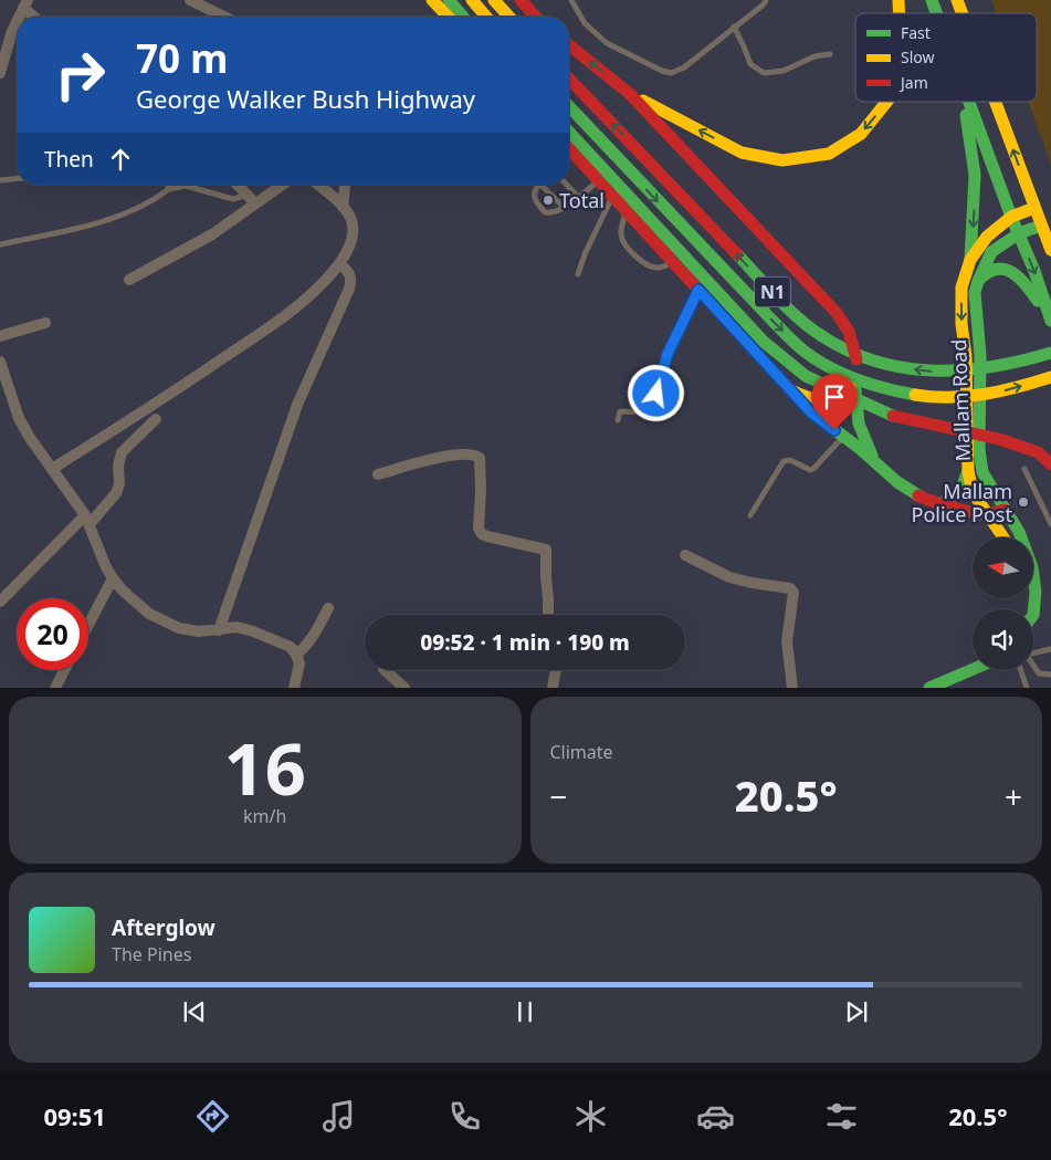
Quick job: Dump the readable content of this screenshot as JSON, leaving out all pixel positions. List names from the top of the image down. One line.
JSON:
{"streets":{"main road":["N1","Mallam Road"]},"places":["Total","Mallam Police Post"],"legend":["Fast","Slow","Jam"],"north":"left","page":{"turn":["70 m","George Walker Bush Highway"],"then":"Then","limit":"20","trip":"09:52 · 1 min · 190 m","tile":[["16","km/h"],"Climate"],"heat":["−","20.5°","+"],"song":["Afterglow","The Pines"],"tabs":["09:51","20.5°"]}}
